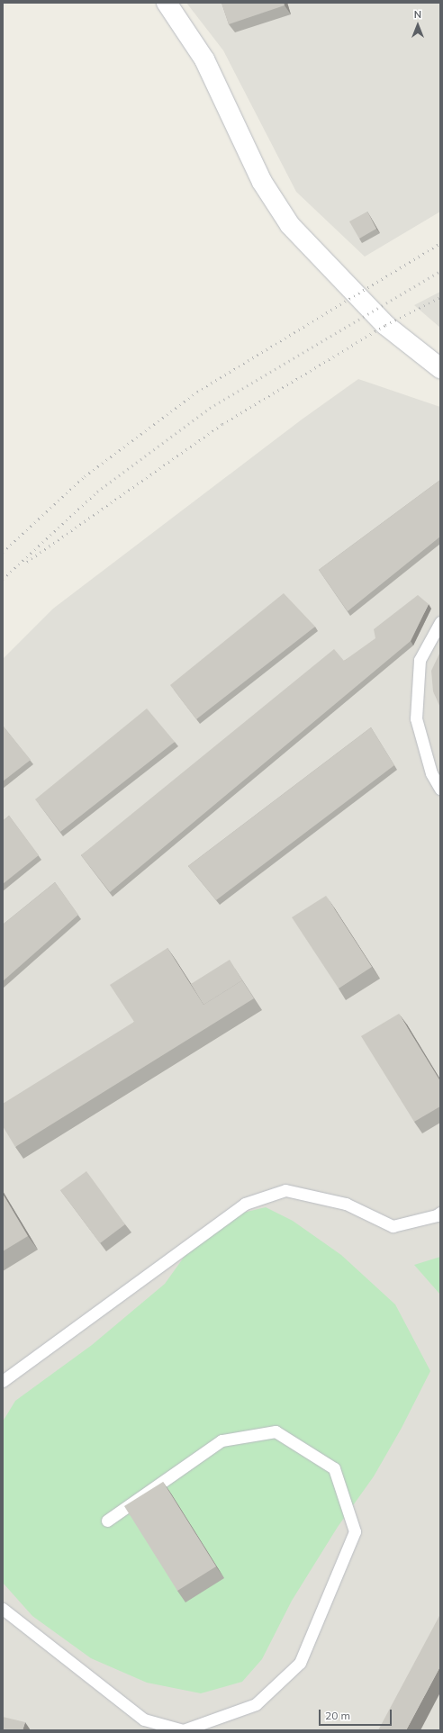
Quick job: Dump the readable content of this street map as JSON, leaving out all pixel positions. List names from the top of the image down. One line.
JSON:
{"scale_bar":"20 m","north":"top"}
